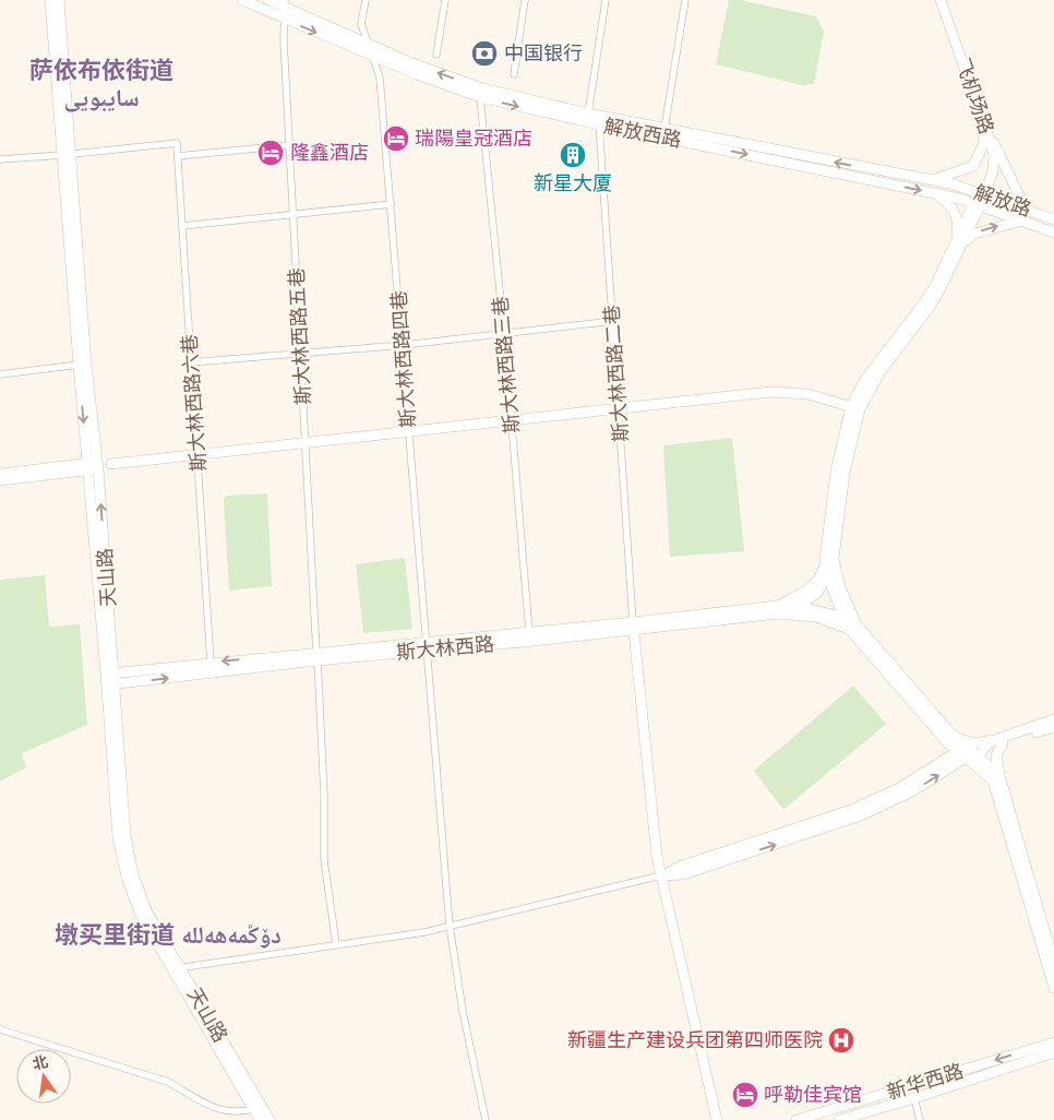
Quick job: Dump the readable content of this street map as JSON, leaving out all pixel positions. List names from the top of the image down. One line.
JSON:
{"streets":{"main road":["飞机场路","解放西路","解放路","天山路","斯大林西路","新华西路"],"street":["斯大林西路五巷","斯大林西路四巷","斯大林西路三巷","斯大林西路二巷","斯大林西路六巷"]},"crossings":[["飞机场路","解放西路"],["飞机场路","解放路"],["解放西路","解放路"],["解放西路","斯大林西路五巷"],["解放西路","斯大林西路四巷"],["解放西路","斯大林西路三巷"],["解放西路","斯大林西路二巷"],["斯大林西路五巷","斯大林西路"],["斯大林西路四巷","斯大林西路"],["斯大林西路三巷","斯大林西路"],["斯大林西路二巷","斯大林西路"],["斯大林西路六巷","天山路"],["斯大林西路六巷","斯大林西路"],["天山路","斯大林西路"]],"districts":["萨依布依街道 سايبويى","墩买里街道 دۆڭمەھەللە"],"places":{"bank":["中国银行"],"hotel":["瑞陽皇冠酒店","隆鑫酒店","呼勒佳宾馆"],"building":["新星大厦"],"hospital":["新疆生产建设兵团第四师医院"]},"north":"top"}
